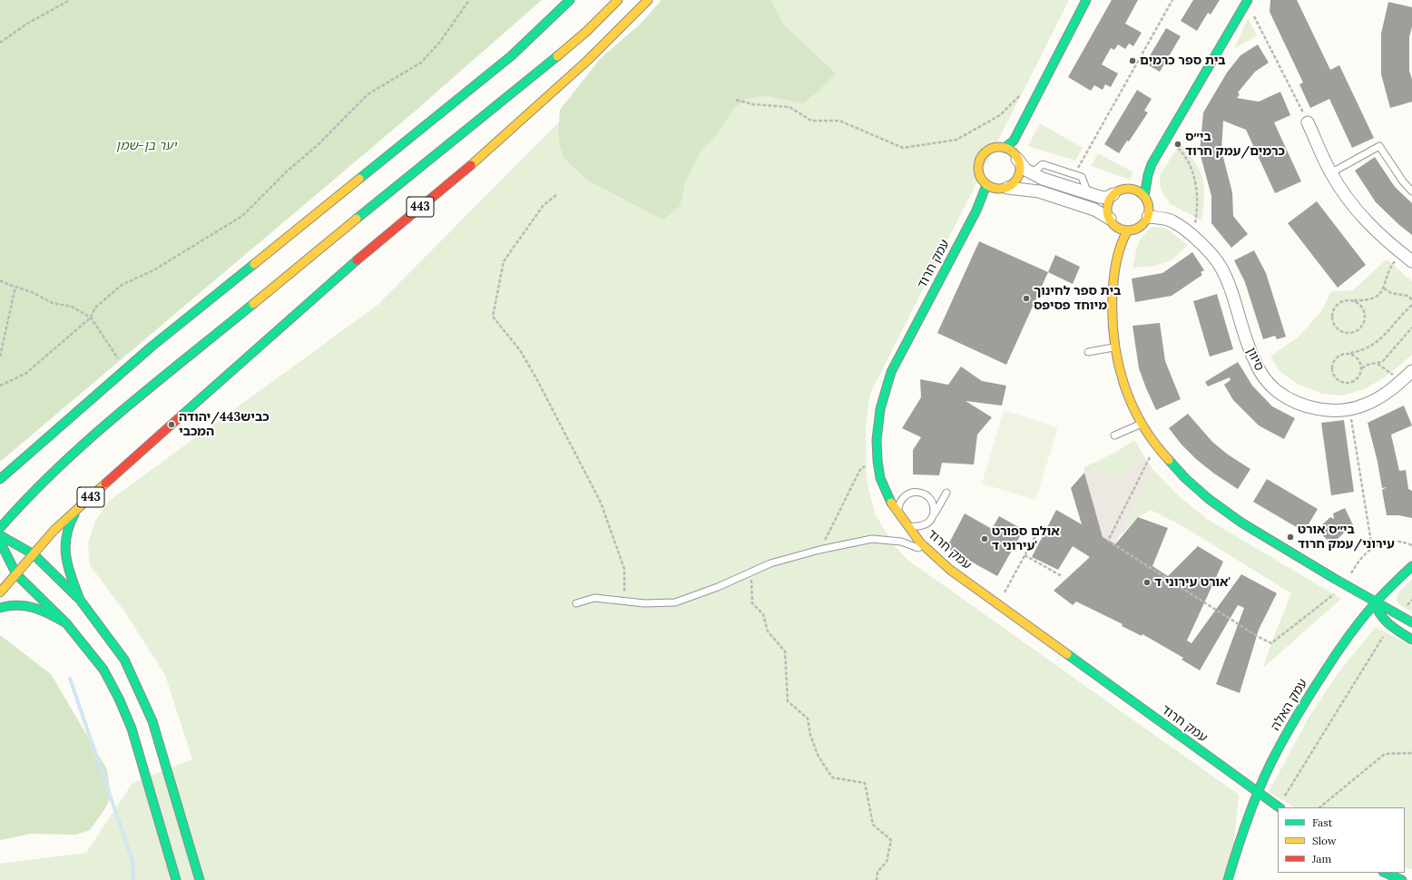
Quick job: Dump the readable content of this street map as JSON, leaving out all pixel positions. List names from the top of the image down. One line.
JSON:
{"streets":{"main road":["443","עמק חרוד","עמק האלה"],"street":["סיוון"]},"crossings":[["עמק חרוד","עמק האלה"]],"parks":["יער בן-שמן"],"places":["בית ספר כרמים","בי״ס כרמים/עמק חרוד","בית ספר לחינוך מיוחד פסיפס","כביש443/יהודה המכבי","בי״ס אורט עירוני/עמק חרוד","אולם ספורט עירוני ד'","אורט עירוני ד'"],"legend":["Fast","Slow","Jam"]}
